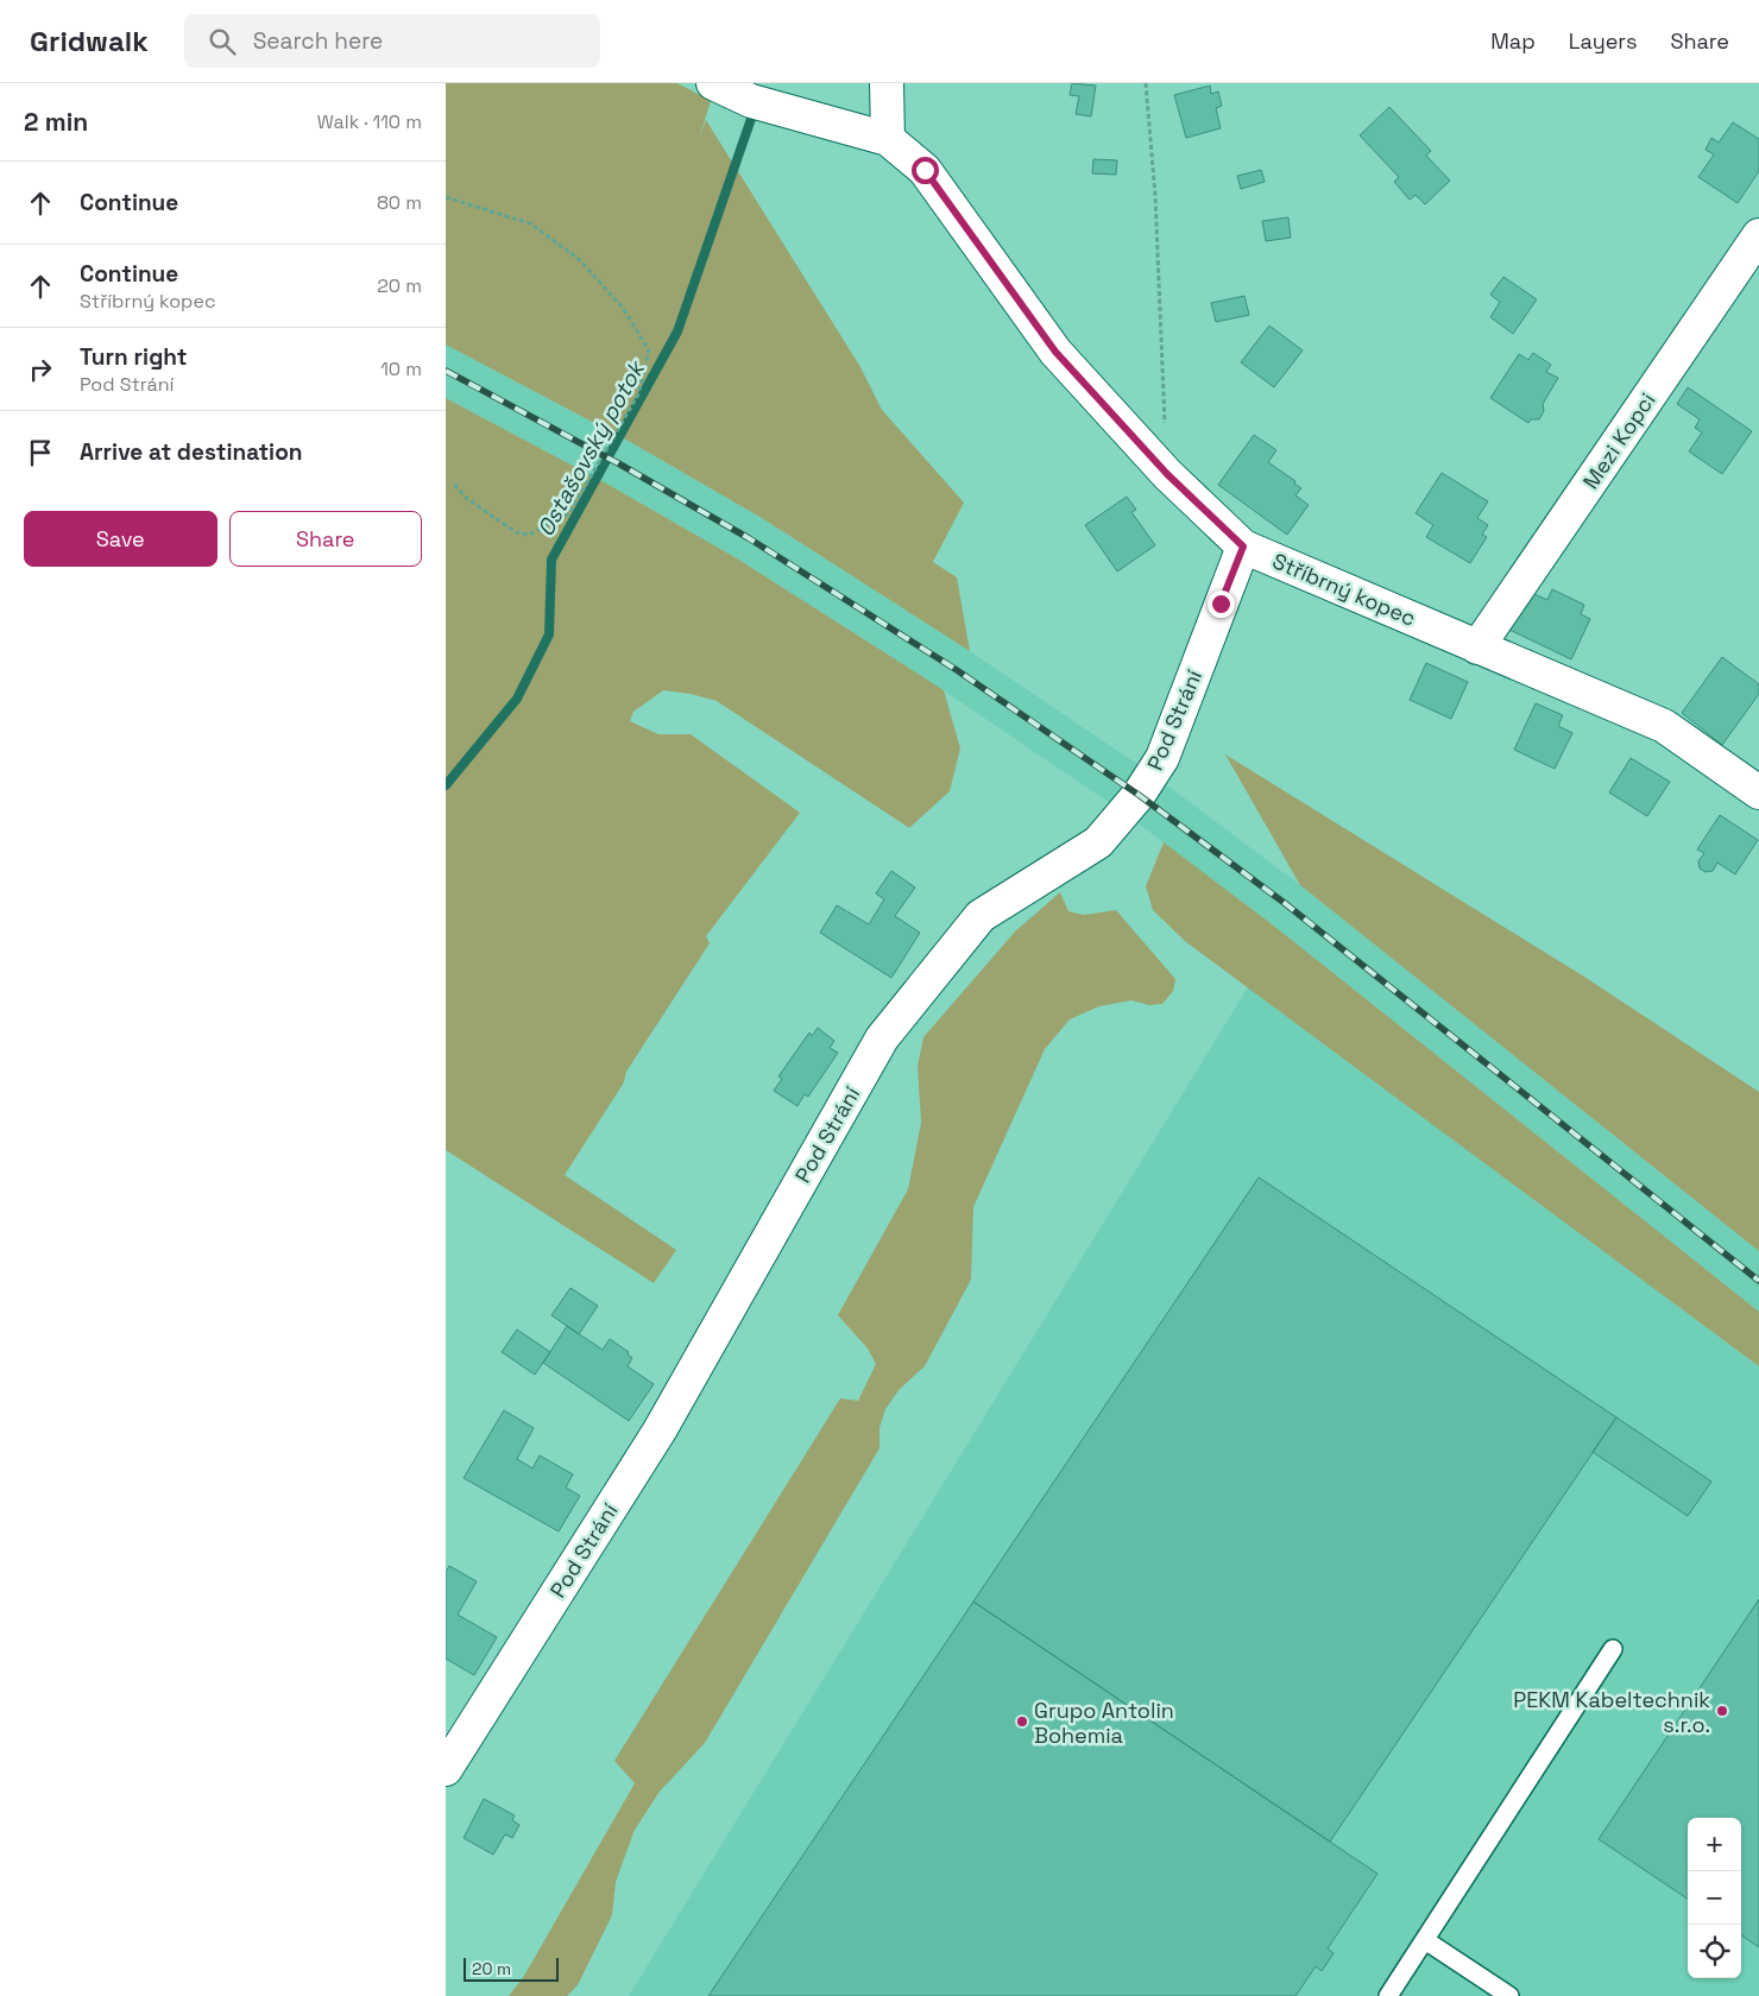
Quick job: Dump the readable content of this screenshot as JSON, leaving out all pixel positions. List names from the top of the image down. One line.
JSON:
{"streets":{"street":["Mezi Kopci","Stříbrný kopec","Pod Strání"]},"crossings":[["Mezi Kopci","Stříbrný kopec"],["Stříbrný kopec","Pod Strání"]],"water":["Ostašovský potok"],"places":["PEKM Kabeltechnik s.r.o.","Grupo Antolin Bohemia"],"scale_bar":"20 m","page":{"header":"Gridwalk","search":"Search here","nav":["Map","Layers","Share"],"heading":["2 min","Walk · 110 m"],"list":[["Continue","80 m"],["Continue","Stříbrný kopec","20 m"],["Turn right","Pod Strání","10 m"],"Arrive at destination"],"buttons":["Save","Share"],"map_buttons":["+","−"],"scale":"20 m"}}
